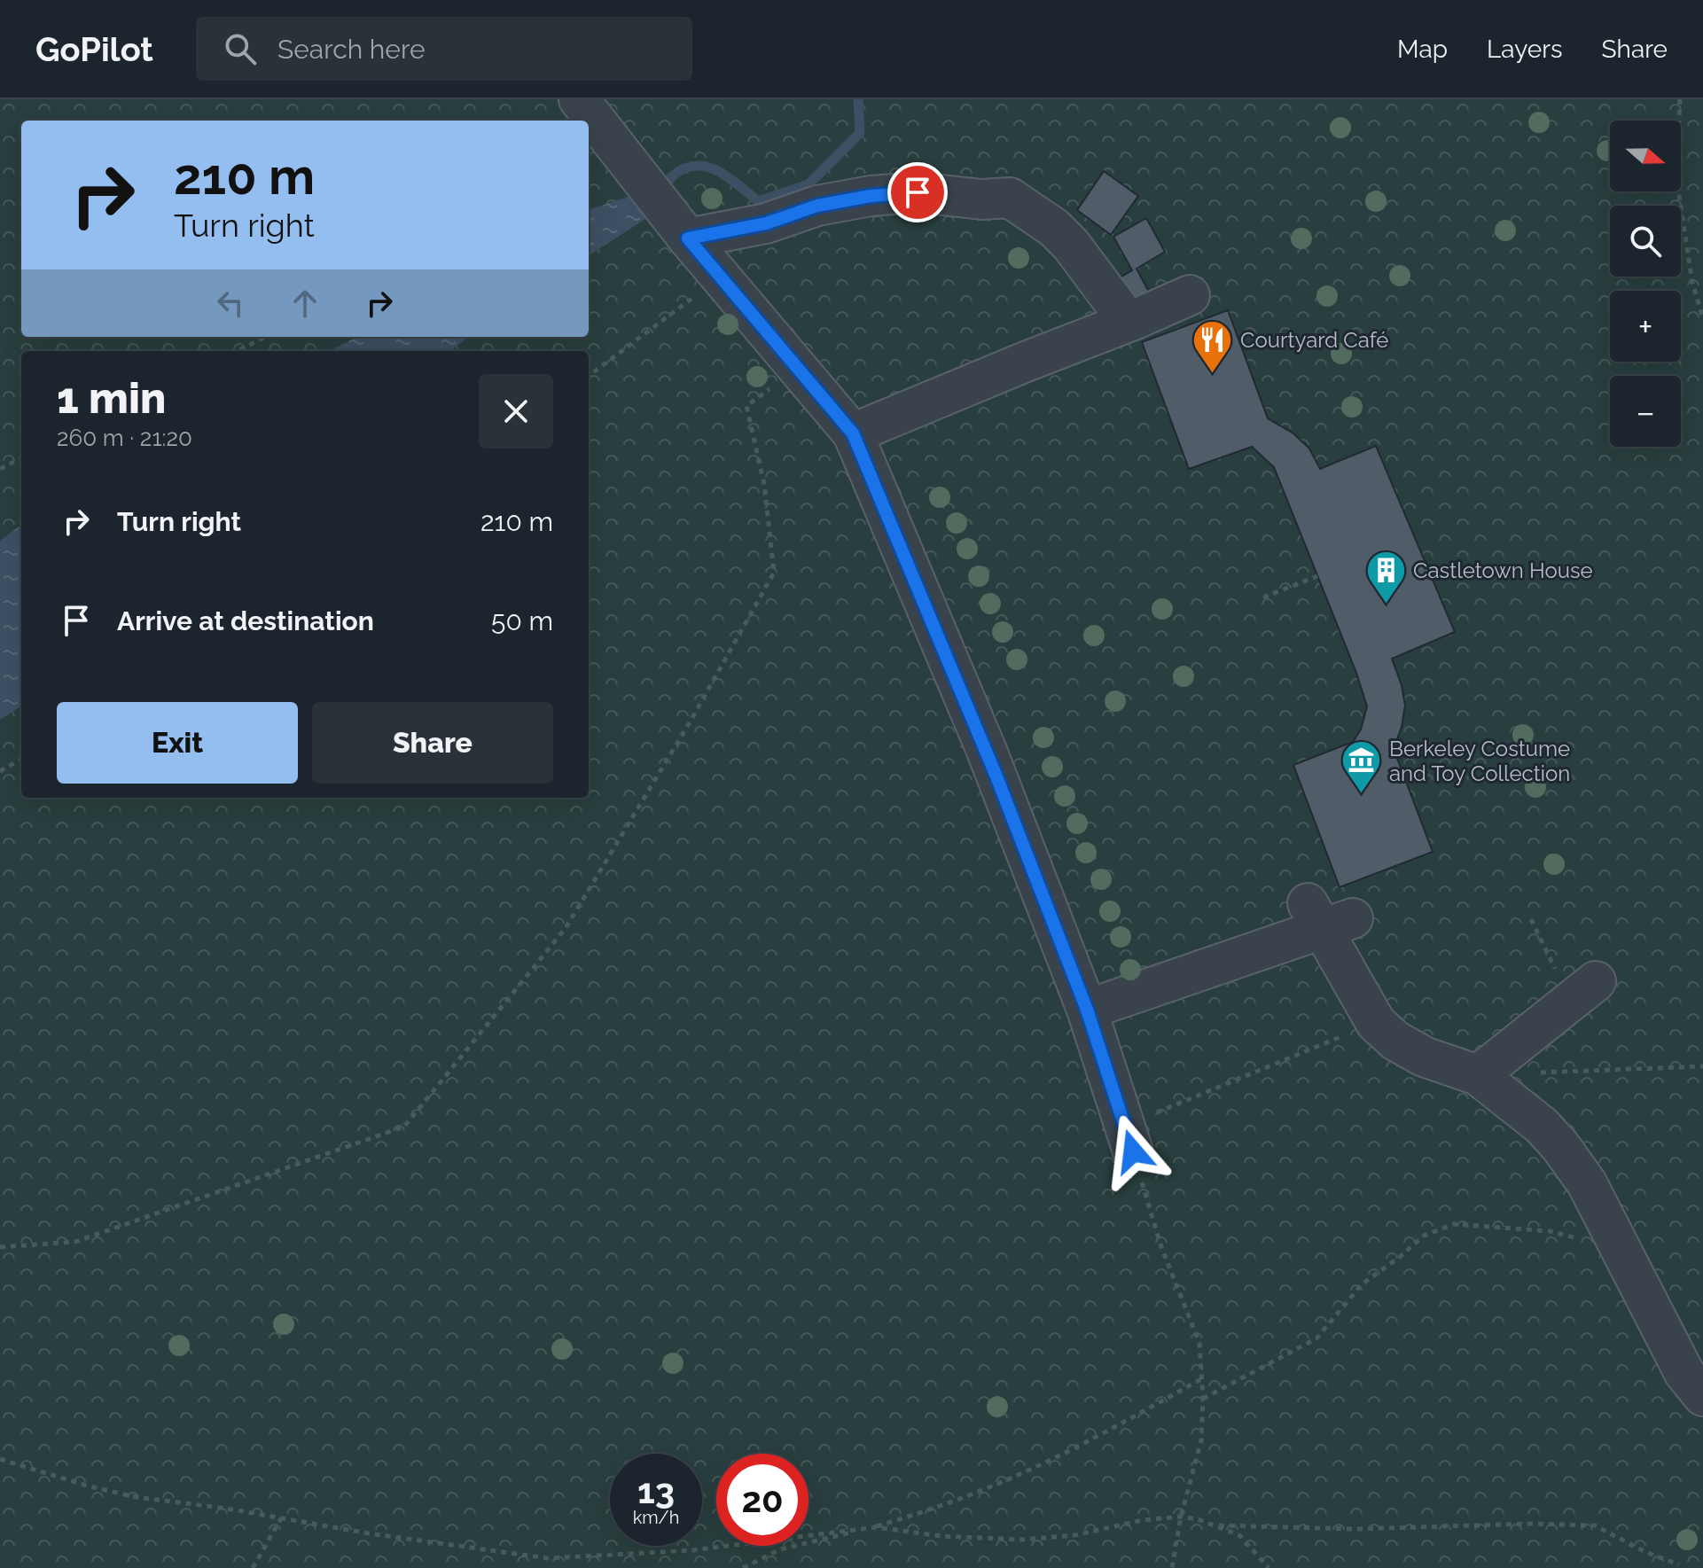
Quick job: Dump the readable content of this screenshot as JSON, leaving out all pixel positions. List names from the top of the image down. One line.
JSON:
{"places":{"restaurant":["Courtyard Café"],"building":["Castletown House"],"museum":["Berkeley Costume and Toy Collection"]},"north":"right","page":{"header":"GoPilot","search":"Search here","nav":["Map","Layers","Share"],"map_buttons":["+","−"],"turn":["210 m","Turn right"],"heading":["1 min","260 m · 21:20"],"list":[{"name":"Turn right","value":"210 m"},{"name":"Arrive at destination","value":"50 m"}],"buttons":["Exit","Share"],"speed":"13 km/h","limit":"20"}}
